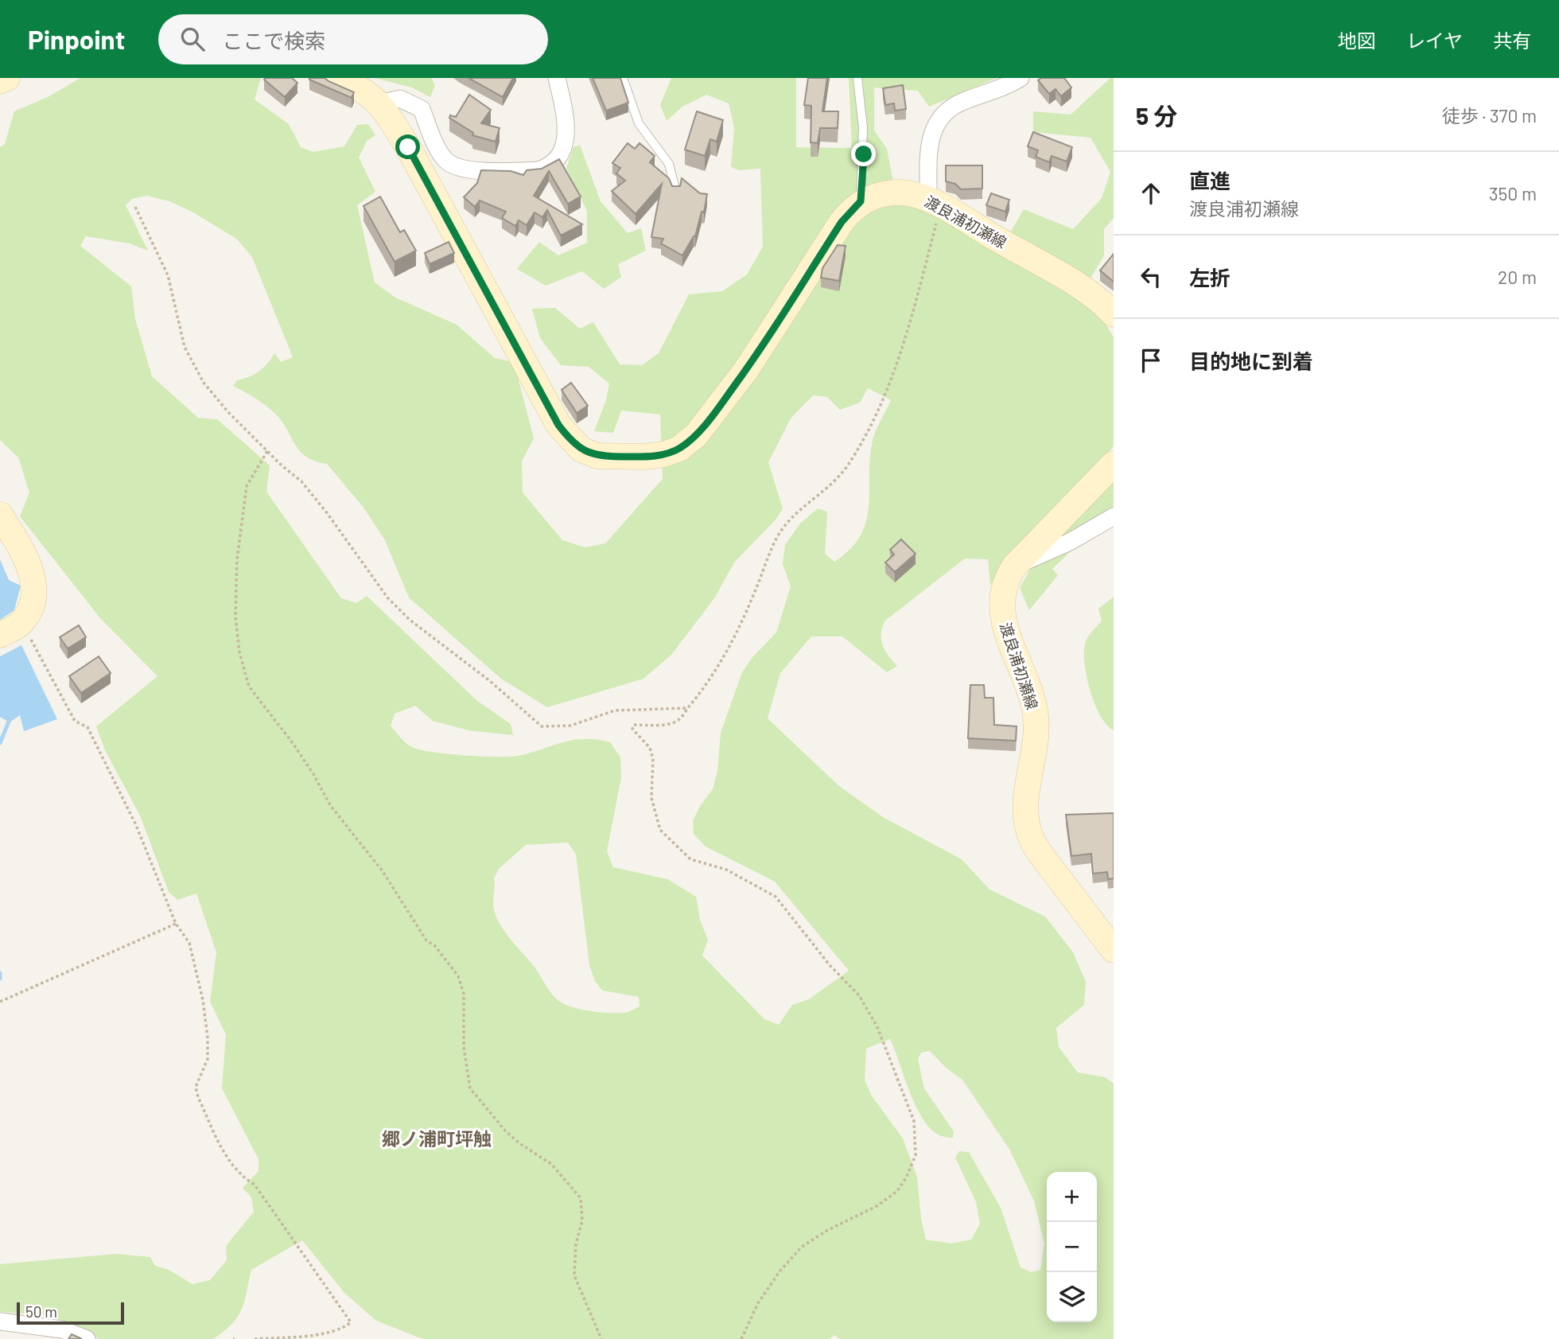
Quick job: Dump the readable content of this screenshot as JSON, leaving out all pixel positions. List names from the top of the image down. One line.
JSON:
{"streets":{"main road":["渡良浦初瀬線"]},"districts":["郷ノ浦町坪触"],"scale_bar":"50 m","page":{"header":"Pinpoint","search":"ここで検索","nav":["地図","レイヤ","共有"],"heading":["5 分","徒歩 · 370 m"],"list":[["直進","渡良浦初瀬線","350 m"],["左折","20 m"],"目的地に到着"],"map_buttons":["+","−"],"scale":"50 m"}}
